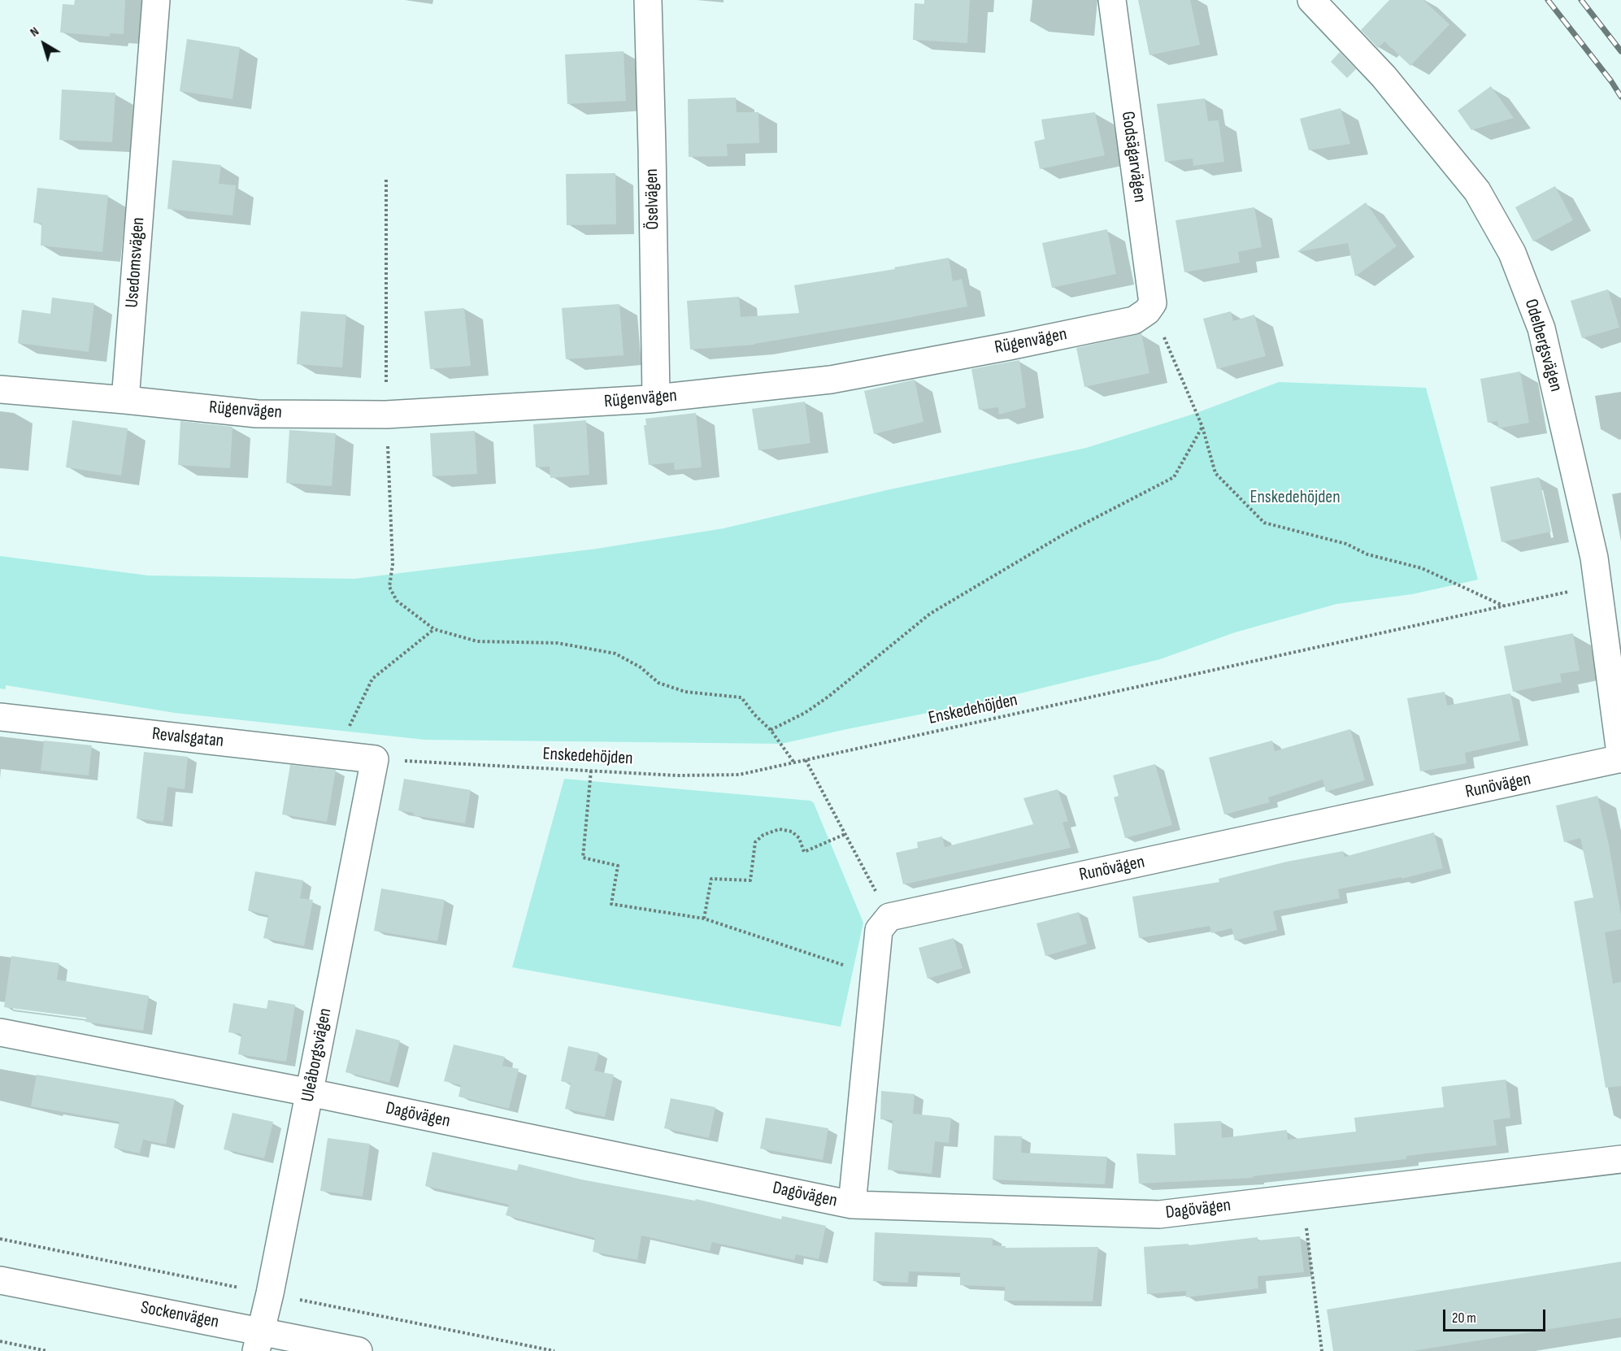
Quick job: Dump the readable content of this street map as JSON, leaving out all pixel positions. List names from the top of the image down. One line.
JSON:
{"streets":{"street":["Godsägarvägen","Öselvägen","Usedomsvägen","Rügenvägen","Odelbergsvägen","Revalsgatan","Runövägen","Uleåborgsvägen","Dagövägen","Sockenvägen"],"path":["Enskedehöjden"]},"crossings":[["Godsägarvägen","Rügenvägen"],["Öselvägen","Rügenvägen"],["Usedomsvägen","Rügenvägen"],["Odelbergsvägen","Enskedehöjden"],["Odelbergsvägen","Runövägen"],["Enskedehöjden","Revalsgatan"],["Enskedehöjden","Uleåborgsvägen"],["Revalsgatan","Uleåborgsvägen"],["Uleåborgsvägen","Dagövägen"],["Uleåborgsvägen","Sockenvägen"]],"parks":["Enskedehöjden"],"scale_bar":"20 m","north":"top left"}
